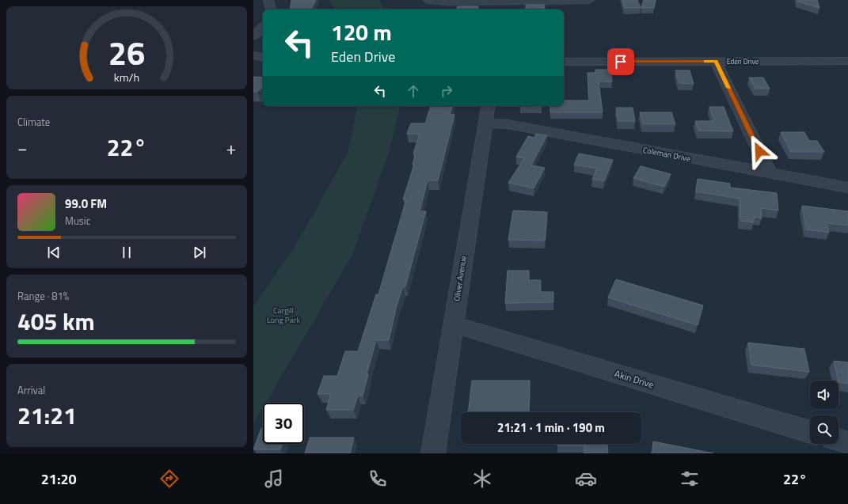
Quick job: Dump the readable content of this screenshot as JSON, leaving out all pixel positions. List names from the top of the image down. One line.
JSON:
{"streets":{"street":["Eden Drive","Coleman Drive","Oliver Avenue","Akin Drive"]},"crossings":[["Coleman Drive","Oliver Avenue"],["Oliver Avenue","Akin Drive"]],"parks":["Cargill Long Park"],"page":{"turn":["120 m","Eden Drive"],"tile":["Climate",["Range · 81%","405 km"],["Arrival","21:21"]],"heat":["−","22°","+"],"song":["99.0 FM","Music"],"limit":"30","trip":"21:21 · 1 min · 190 m","tabs":["21:20","22°"],"gauge":["26","km/h"]}}
